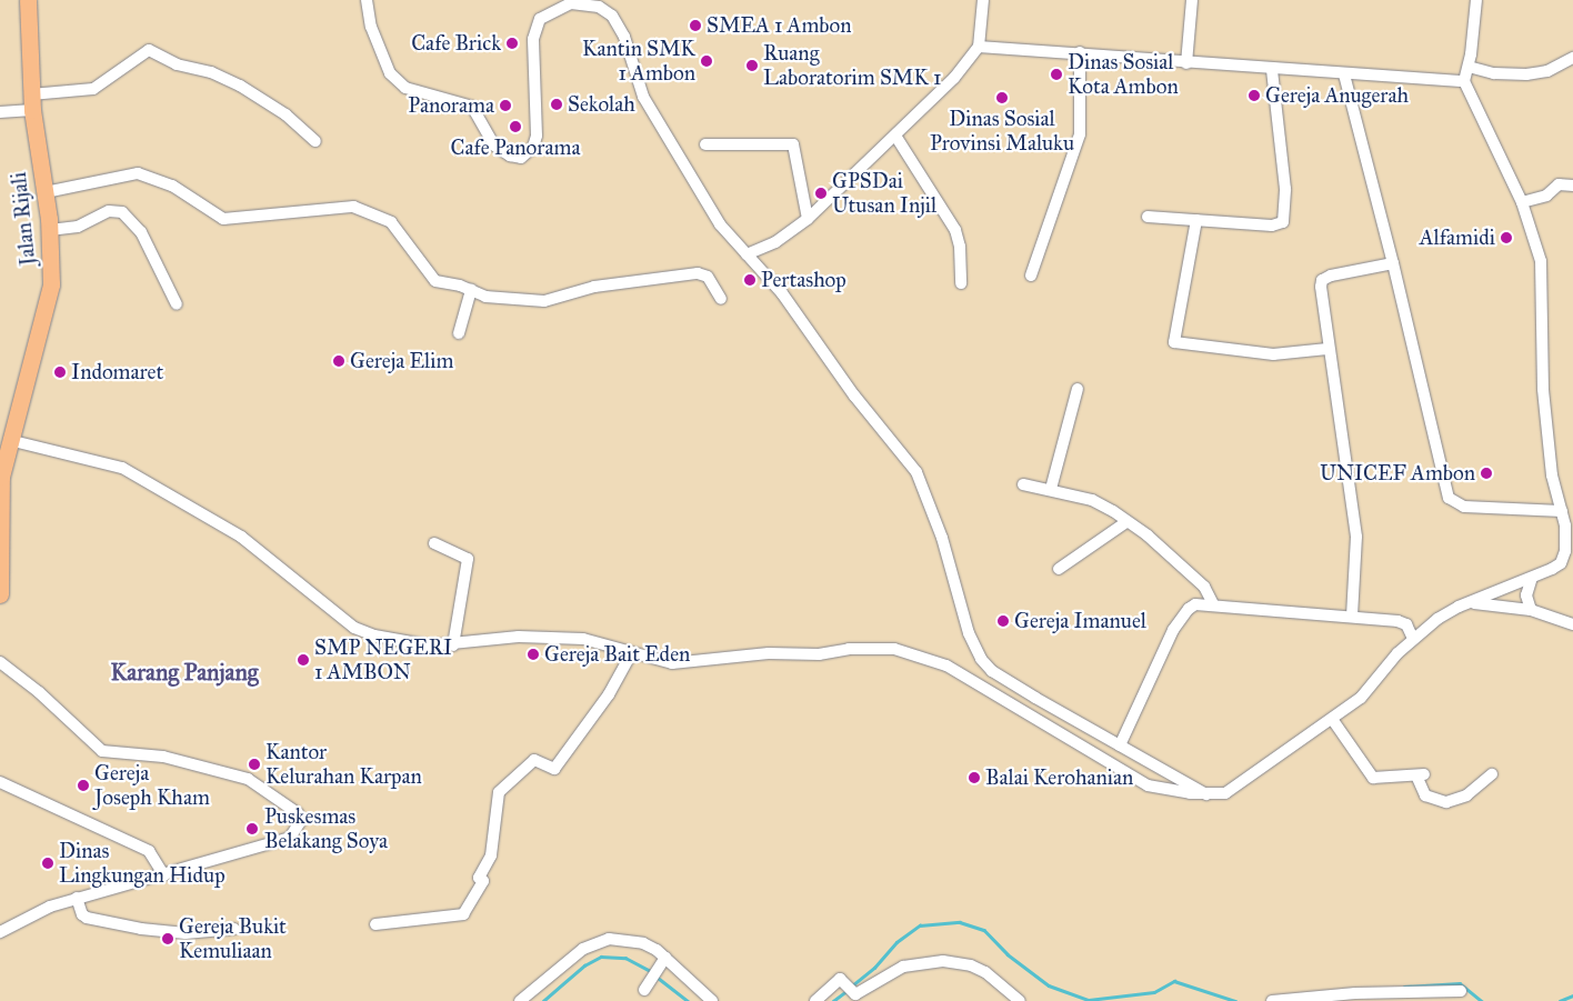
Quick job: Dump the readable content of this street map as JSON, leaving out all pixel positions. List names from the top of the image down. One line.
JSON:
{"streets":{"highway":["Jalan Rijali"]},"districts":["Karang Panjang"],"places":["SMEA 1 Ambon","Cafe Brick","Kantin SMK 1 Ambon","Ruang Laboratorim SMK 1","Dinas Sosial Kota Ambon","Gereja Anugerah","Dinas Sosial Provinsi Maluku","Sekolah","Panorama","Cafe Panorama","GPSDai Utusan Injil","Alfamidi","Pertashop","Gereja Elim","Indomaret","UNICEF Ambon","Gereja Imanuel","Gereja Bait Eden","SMP NEGERI 1 AMBON","Kantor Kelurahan Karpan","Balai Kerohanian","Gereja Joseph Kham","Puskesmas Belakang Soya","Dinas Lingkungan Hidup","Gereja Bukit Kemuliaan"]}
